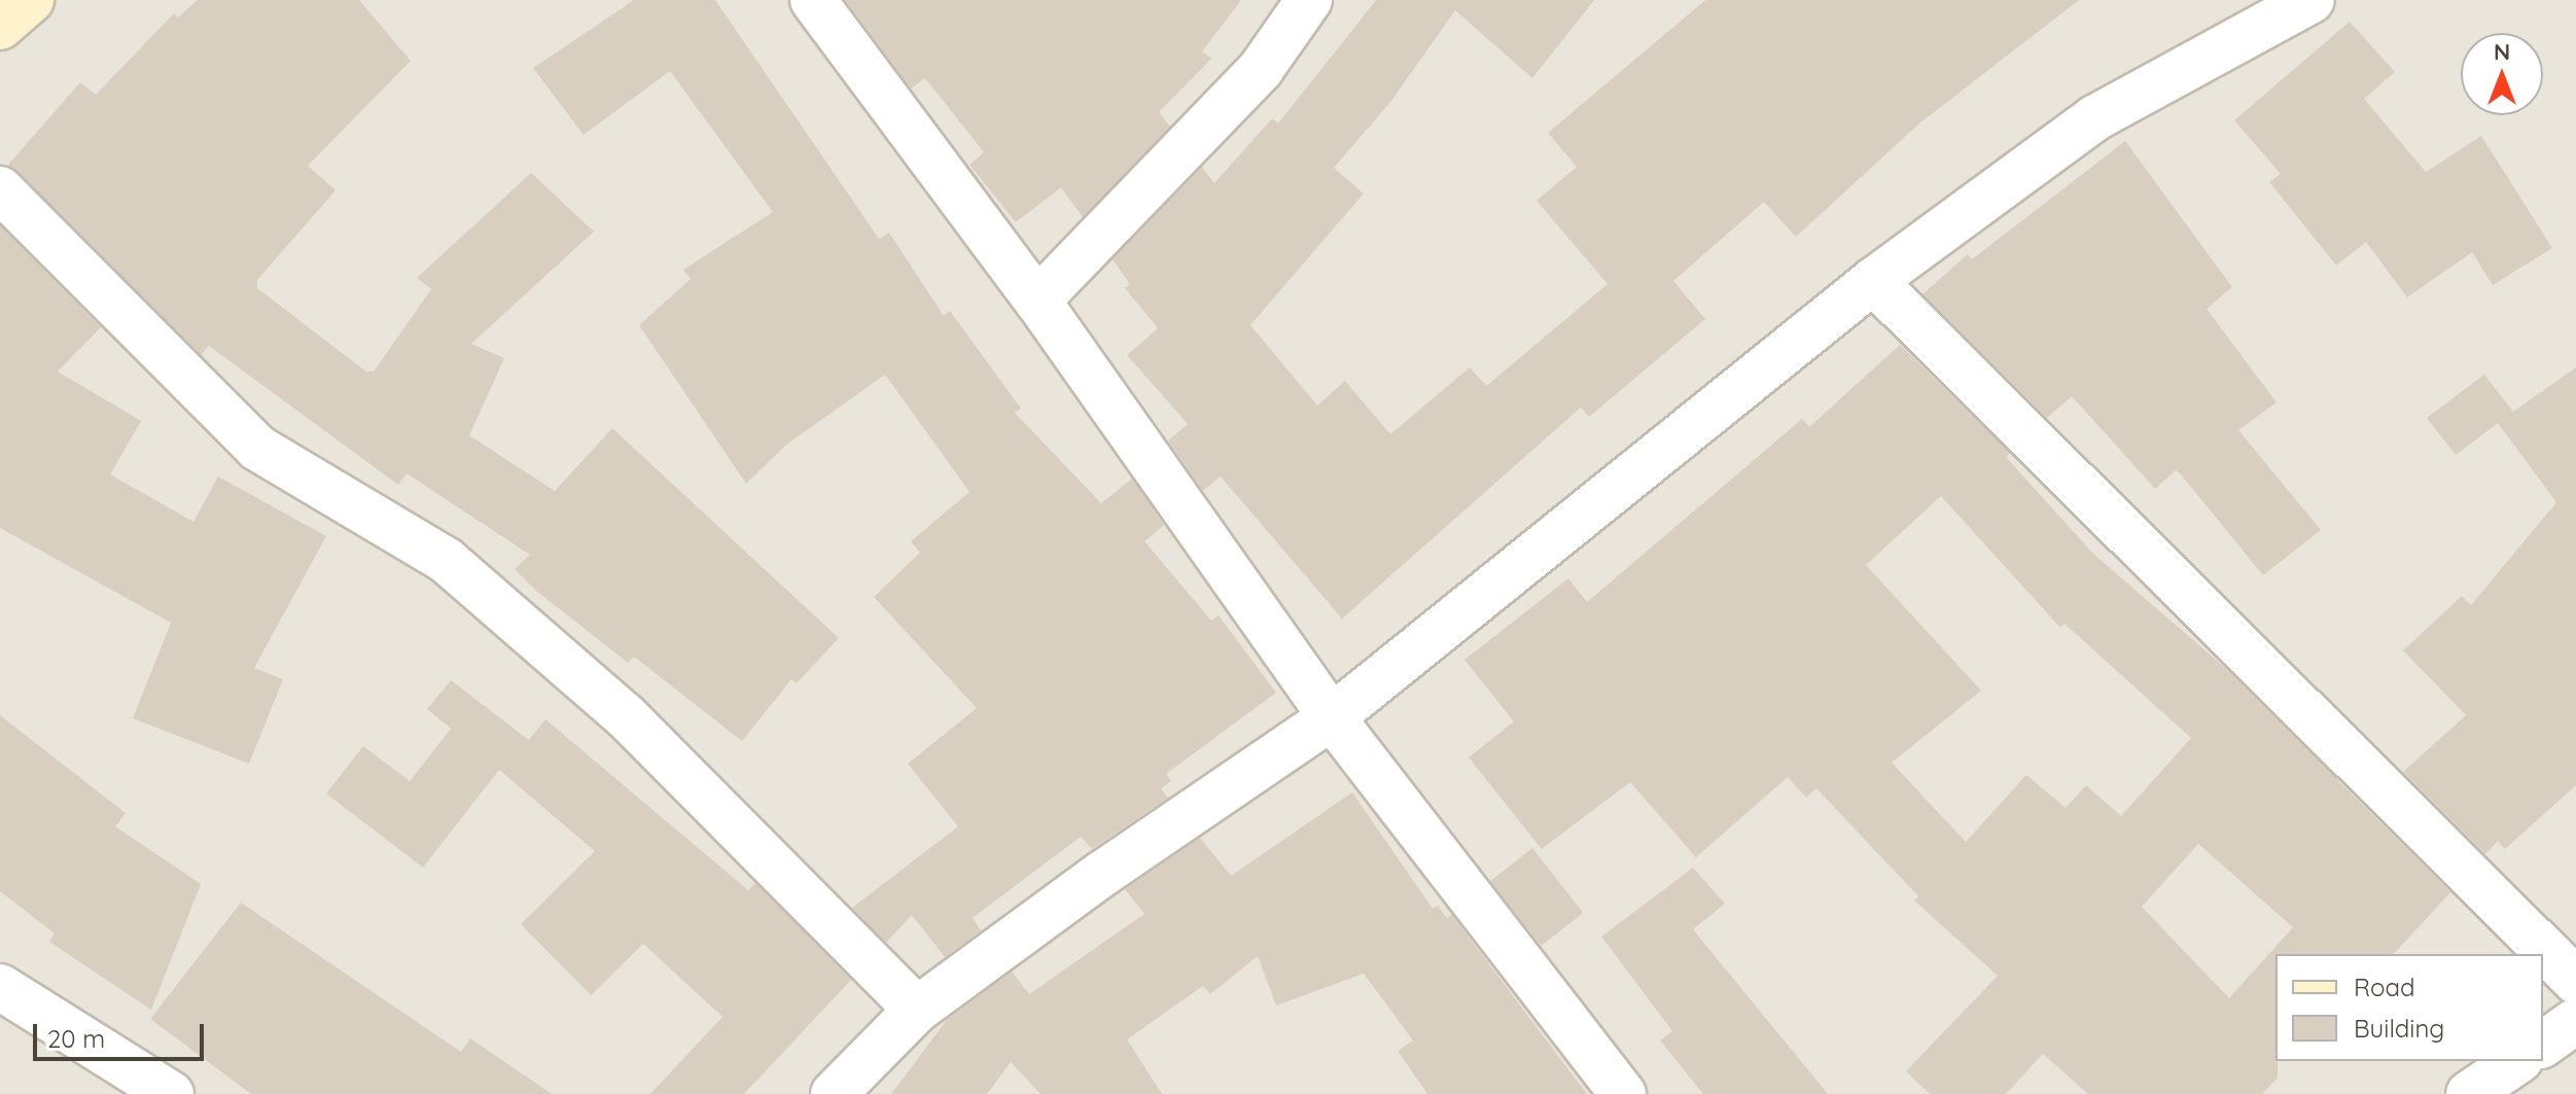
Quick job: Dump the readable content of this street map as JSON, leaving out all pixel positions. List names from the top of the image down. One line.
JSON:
{"legend":["Road","Building"],"scale_bar":"20 m","north":"top"}
